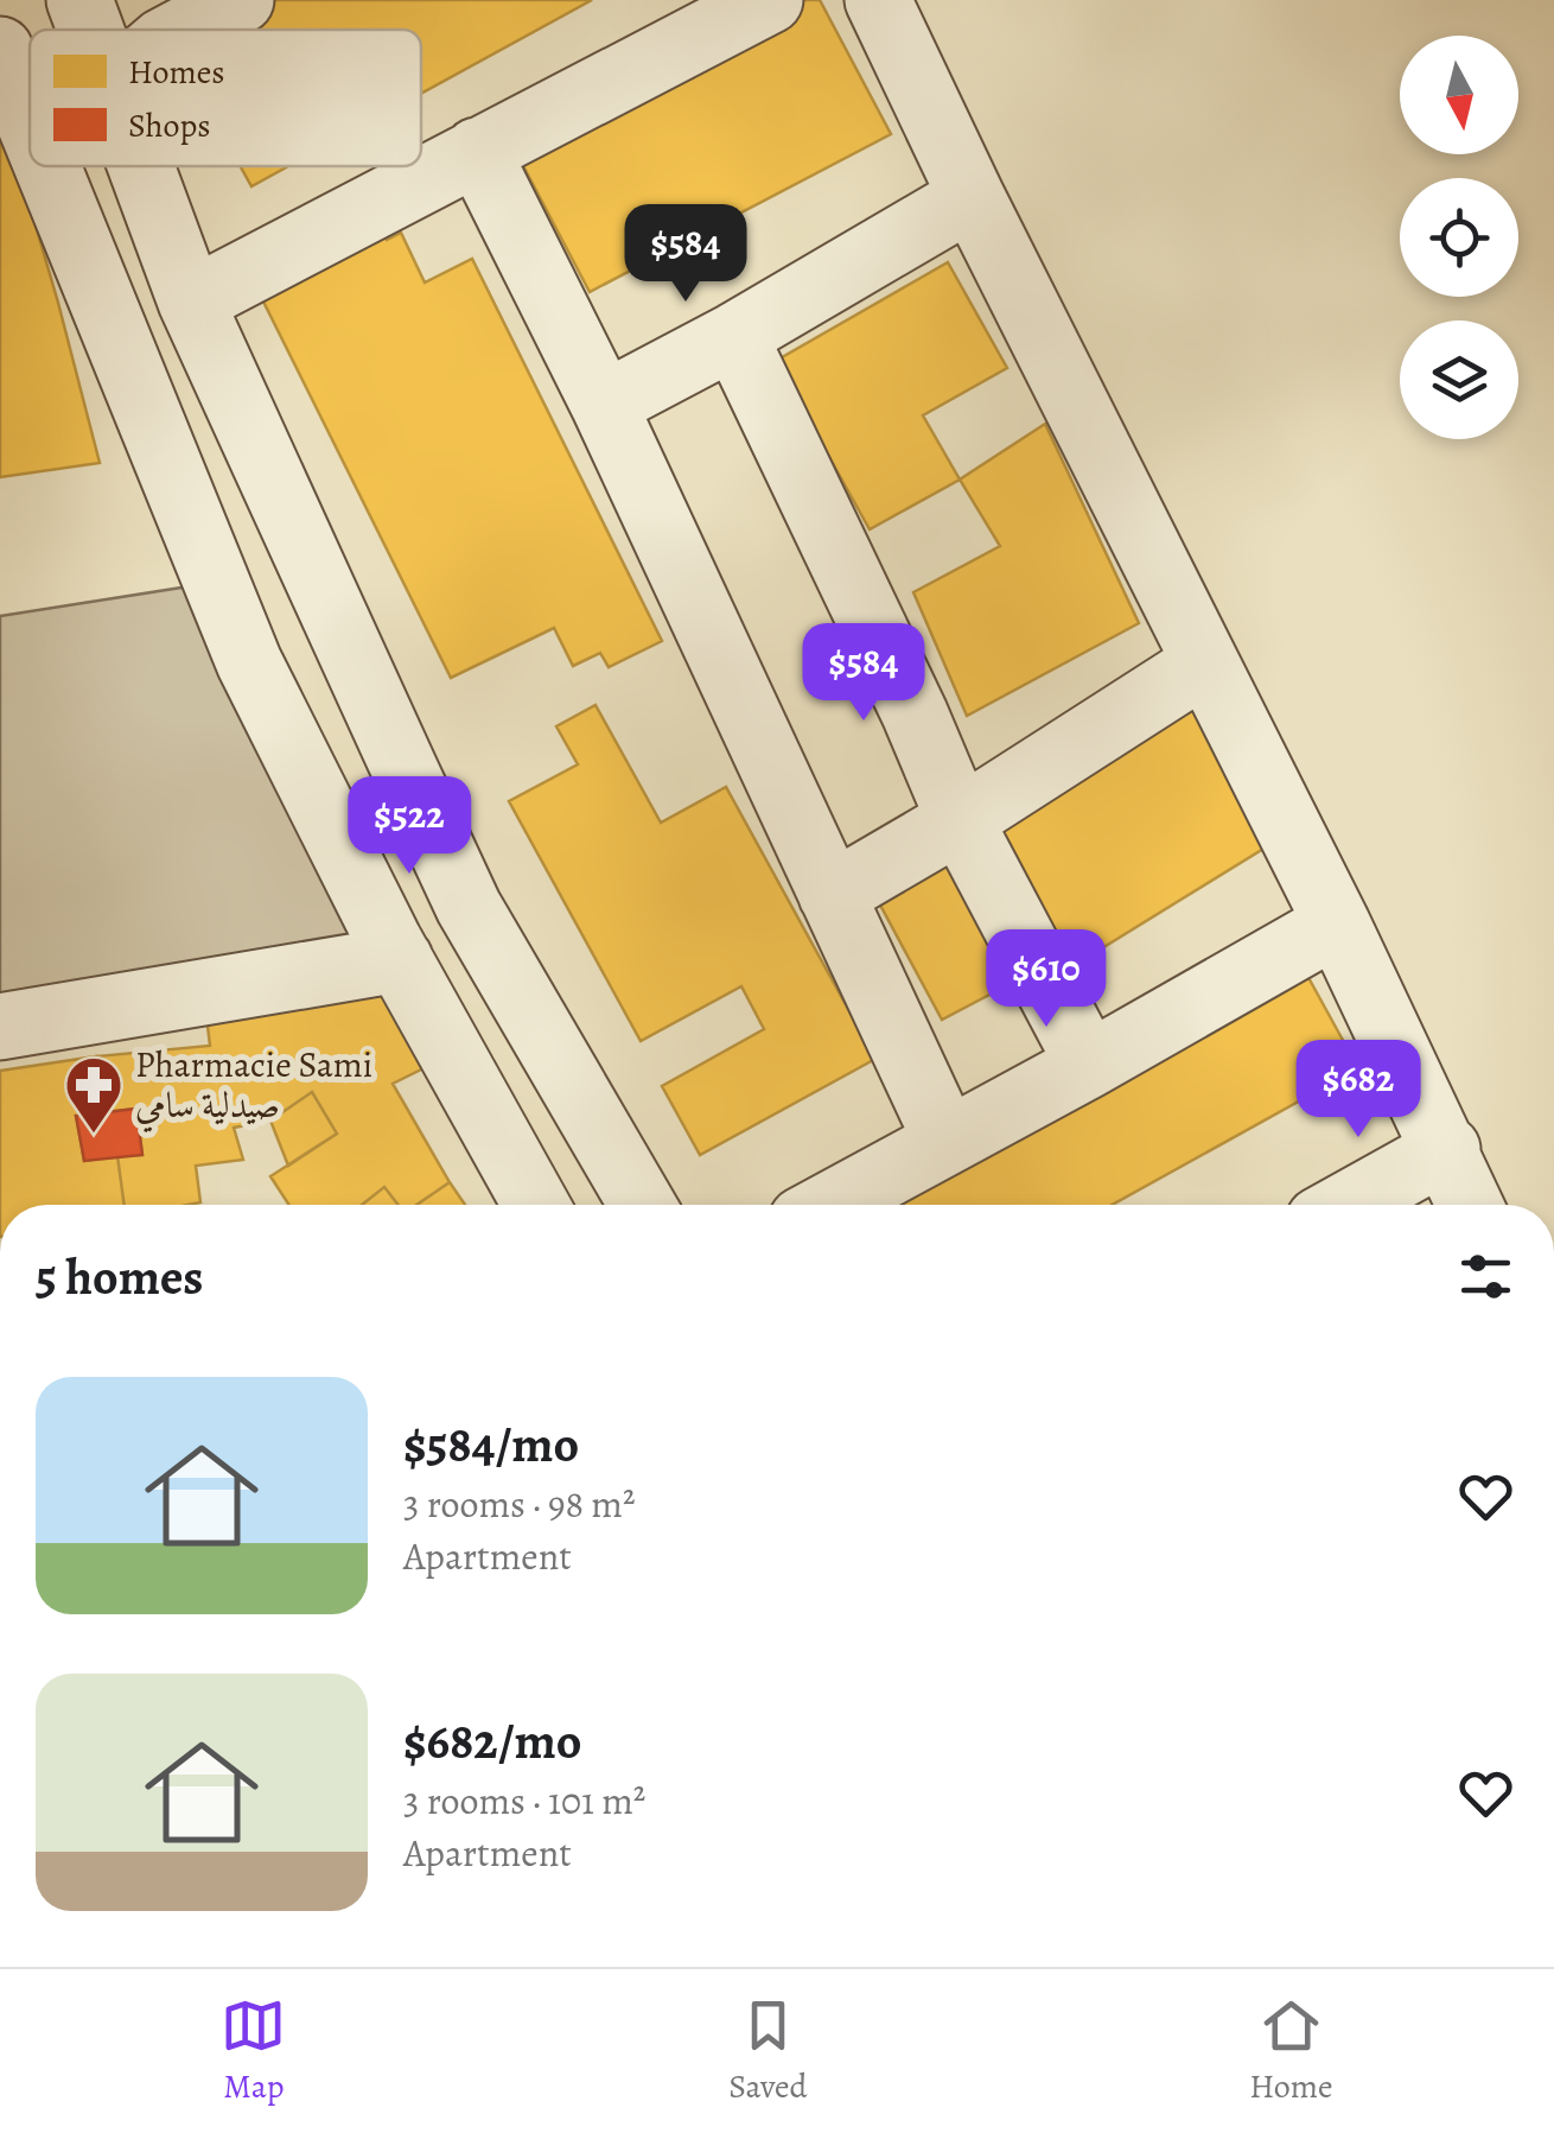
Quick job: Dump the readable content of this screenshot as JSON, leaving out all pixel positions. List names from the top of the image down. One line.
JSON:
{"places":{"pharmacy":["Pharmacie Sami صيدلية سامي"]},"legend":["Homes","Shops"],"north":"bottom","page":{"price":["$584","$584","$522","$610","$682"],"heading":"5 homes","list":[{"name":"$584/mo","note":"3 rooms · 98 m² · Apartment"},{"name":"$682/mo","note":"3 rooms · 101 m² · Apartment"}],"tabs":["Map","Saved","Home"]}}
